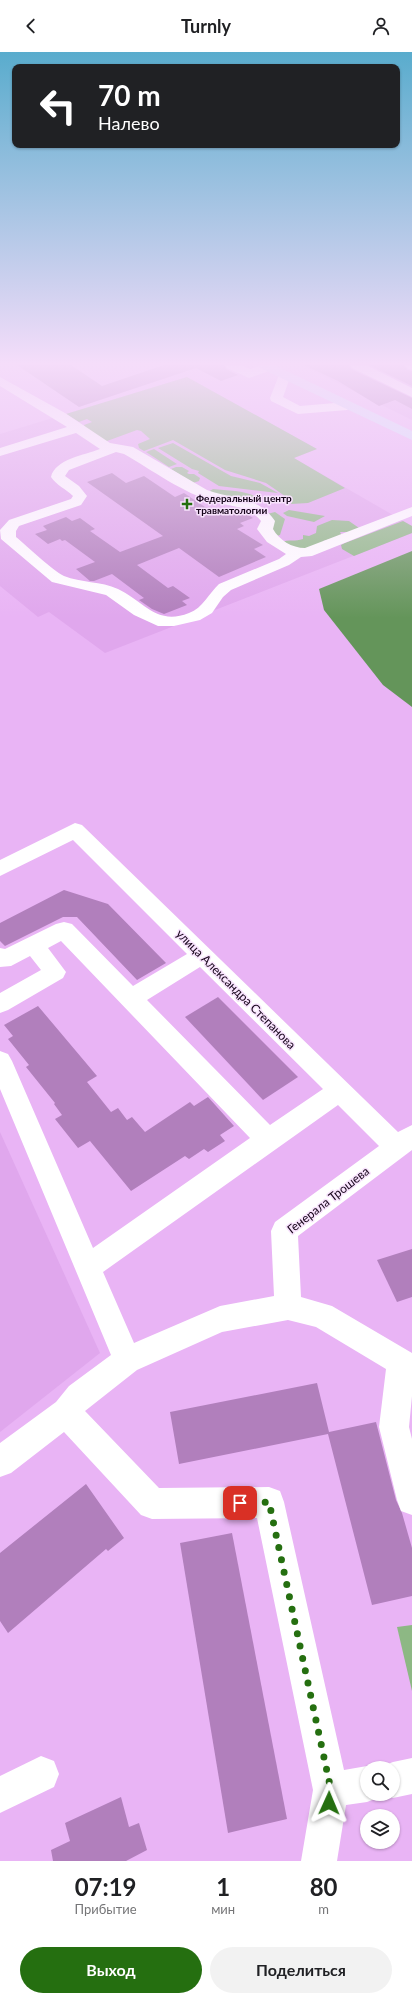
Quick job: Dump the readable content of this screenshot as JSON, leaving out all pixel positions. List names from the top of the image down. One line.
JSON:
{"streets":{"street":["улица Александра Степанова","Генерала Трошева"]},"crossings":[["улица Александра Степанова","Генерала Трошева"]],"places":{"health":["Федеральный центр травматологии"]},"page":{"header":"Turnly","turn":["70 m","Налево"],"eta":["07:19","Прибытие","1","мин","80","m"],"buttons":["Выход","Поделиться"]}}
